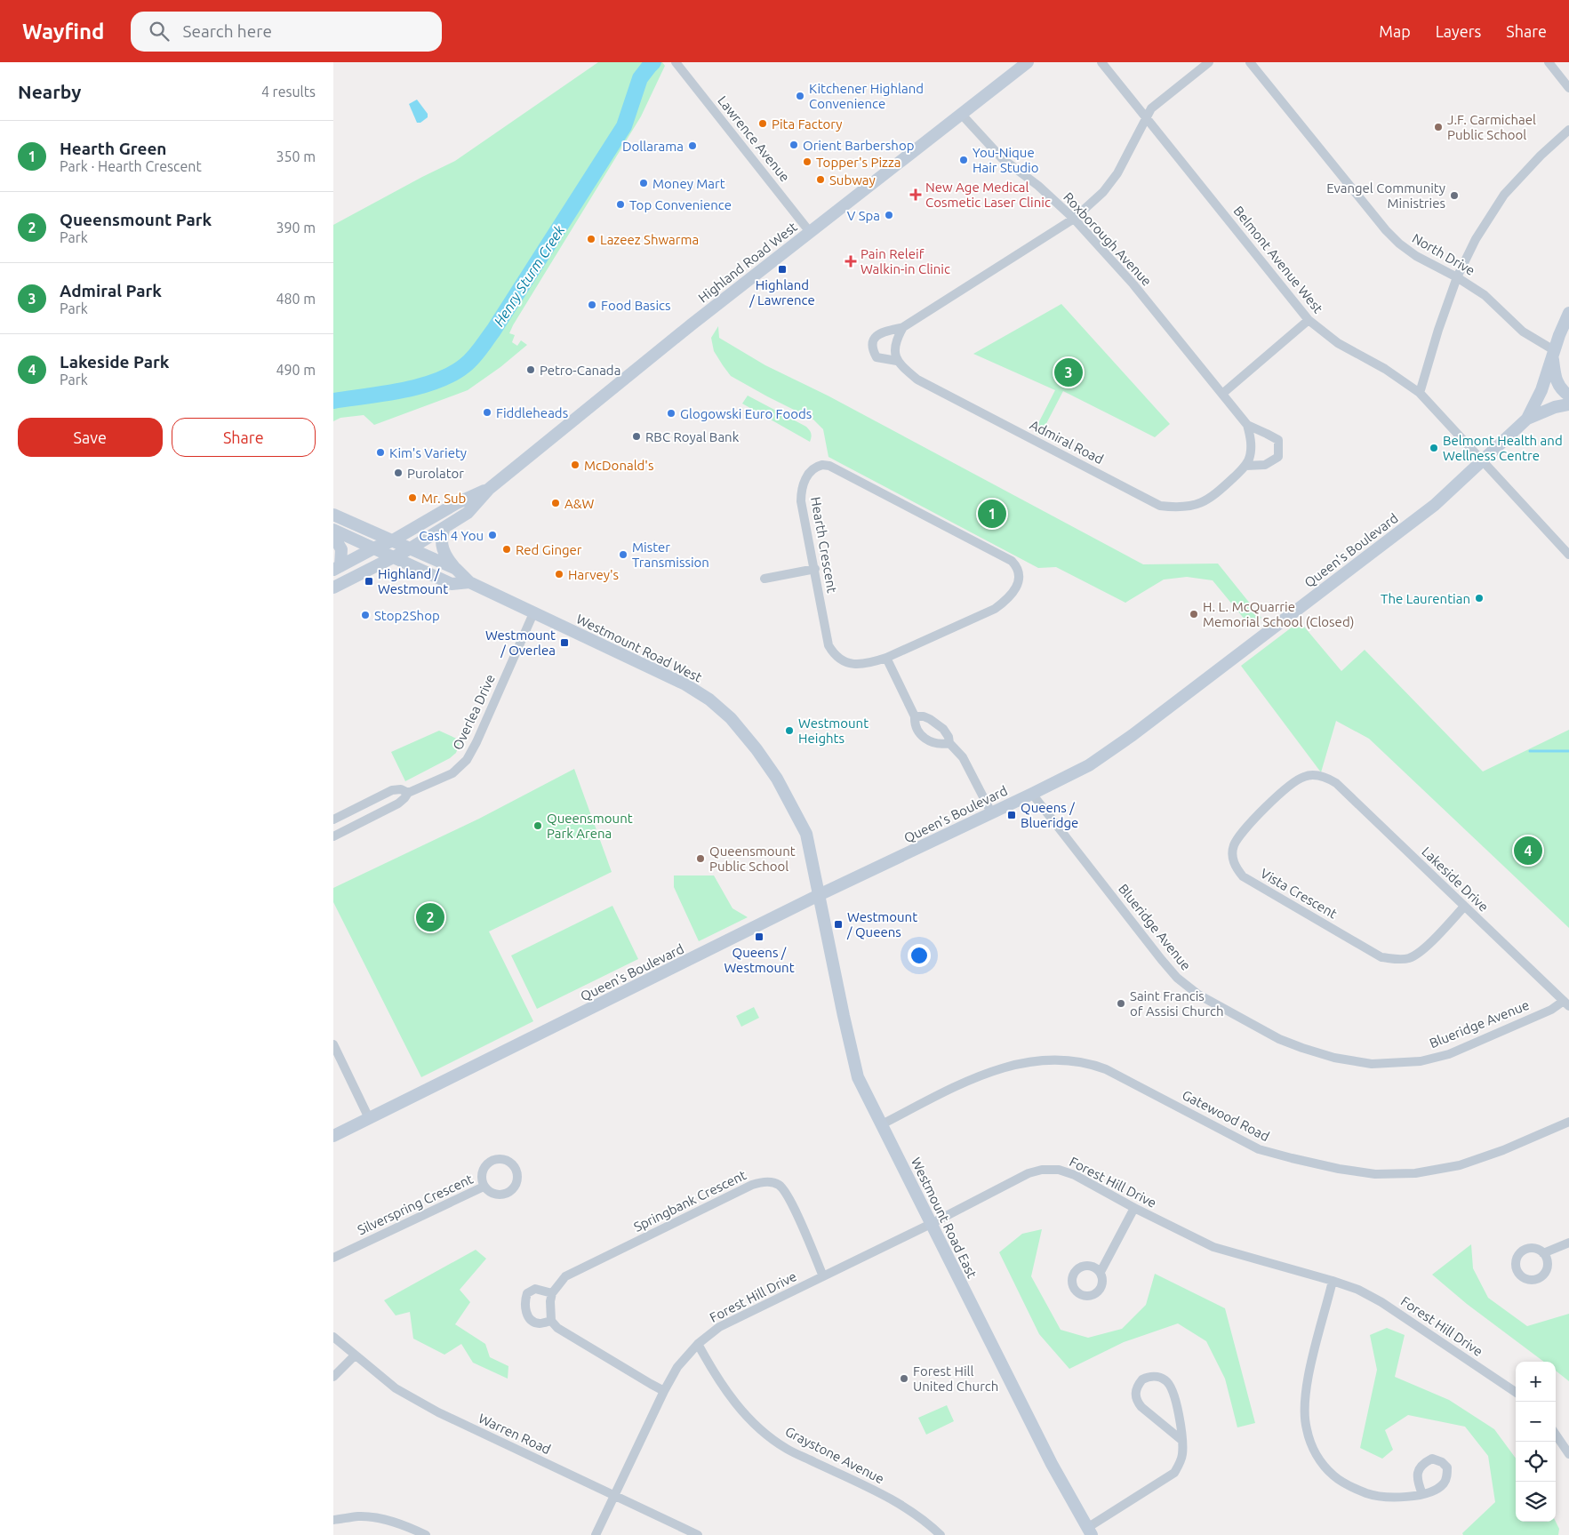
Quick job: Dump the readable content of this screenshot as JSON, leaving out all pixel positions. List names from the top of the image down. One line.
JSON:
{"streets":{"main road":["Highland Road West","Queen's Boulevard","Westmount Road West","Westmount Road East"],"street":["Lawrence Avenue","Roxborough Avenue","North Drive","Belmont Avenue West","Admiral Road","Hearth Crescent","Overlea Drive","Lakeside Drive","Vista Crescent","Blueridge Avenue","Gatewood Road","Forest Hill Drive","Springbank Crescent","Silverspring Crescent","Warren Road","Graystone Avenue"]},"crossings":[["Lawrence Avenue","Highland Road West"],["Roxborough Avenue","Highland Road West"],["North Drive","Queen's Boulevard"],["Belmont Avenue West","Queen's Boulevard"],["Highland Road West","Westmount Road West"],["Queen's Boulevard","Westmount Road West"],["Queen's Boulevard","Blueridge Avenue"],["Queen's Boulevard","Westmount Road East"],["Westmount Road West","Overlea Drive"],["Westmount Road West","Westmount Road East"],["Lakeside Drive","Vista Crescent"],["Lakeside Drive","Blueridge Avenue"],["Gatewood Road","Westmount Road East"],["Forest Hill Drive","Springbank Crescent"],["Forest Hill Drive","Westmount Road East"],["Forest Hill Drive","Warren Road"],["Forest Hill Drive","Graystone Avenue"]],"water":["Henry Sturm Creek"],"places":{"other":["Kitchener Highland Convenience","Pita Factory","J.F. Carmichael Public School","Orient Barbershop","Dollarama","You-Nique Hair Studio","Topper's Pizza","Subway","Money Mart","Evangel Community Ministries","Top Convenience","V Spa","Lazeez Shwarma","Food Basics","Petro-Canada","Fiddleheads","Glogowski Euro Foods","RBC Royal Bank","Belmont Health and Wellness Centre","Kim's Variety","McDonald's","Purolator","Mr. Sub","A&W","Cash 4 You","Red Ginger","Mister Transmission","Harvey's","The Laurentian","H. L. McQuarrie Memorial School (Closed)","Stop2Shop","Westmount Heights","Queensmount Park Arena","Queensmount Public School","Saint Francis of Assisi Church","Forest Hill United Church"],"health":["New Age Medical Cosmetic Laser Clinic","Pain Releif Walkin-in Clinic"],"transit":["Highland / Lawrence","Highland / Westmount","Westmount / Overlea","Queens / Blueridge","Westmount / Queens","Queens / Westmount"]},"page":{"header":"Wayfind","search":"Search here","nav":["Map","Layers","Share"],"heading":["Nearby","4 results"],"list":[{"mark":"1","name":"Hearth Green","note":"Park · Hearth Crescent","value":"350 m"},{"mark":"2","name":"Queensmount Park","note":"Park","value":"390 m"},{"mark":"3","name":"Admiral Park","note":"Park","value":"480 m"},{"mark":"4","name":"Lakeside Park","note":"Park","value":"490 m"}],"pins":["3","1","4","2"],"buttons":["Save","Share"],"map_buttons":["+","−"]}}
